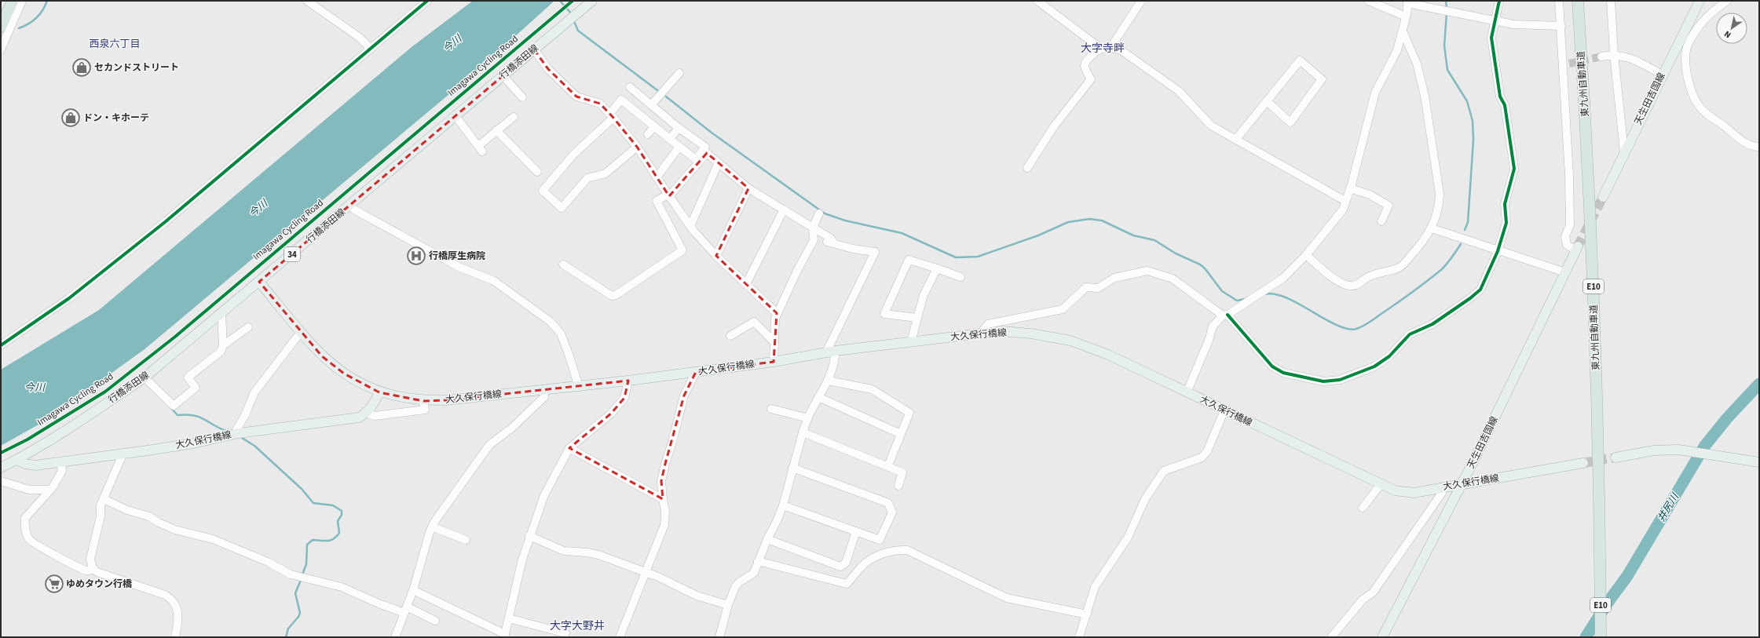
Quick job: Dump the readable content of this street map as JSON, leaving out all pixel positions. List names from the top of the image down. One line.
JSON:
{"streets":{"highway":["東九州自動車道","E10"],"main road":["行橋添田線","天生田吉国線","34","大久保行橋線"],"cycle path":["Imagawa Cycling Road"]},"crossings":[["行橋添田線","大久保行橋線"],["天生田吉国線","大久保行橋線"]],"districts":["西泉六丁目","大字寺畔","大字大野井"],"water":["今川","井尻川"],"places":{"shop":["セカンドストリート","ドン・キホーテ"],"hospital":["行橋厚生病院"],"supermarket":["ゆめタウン行橋"]},"north":"bottom left"}
